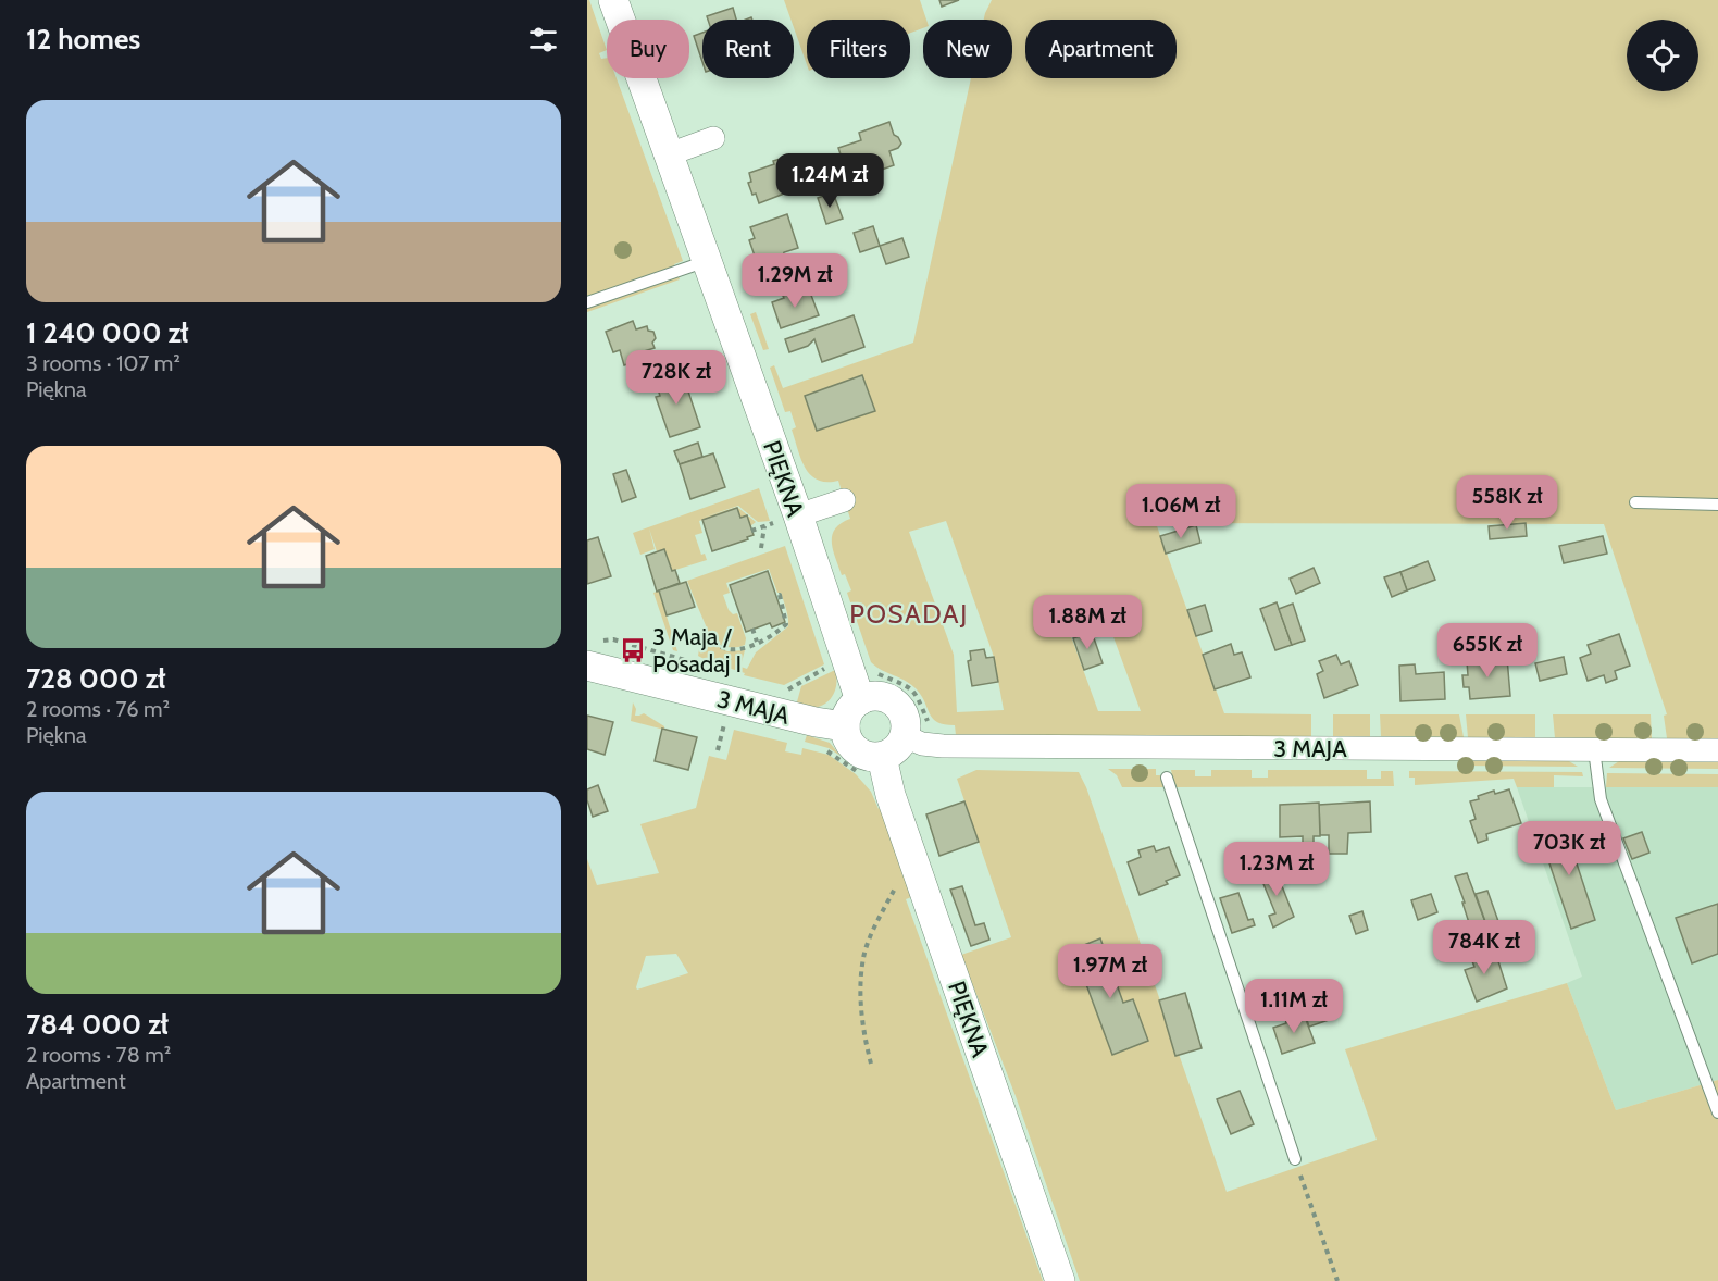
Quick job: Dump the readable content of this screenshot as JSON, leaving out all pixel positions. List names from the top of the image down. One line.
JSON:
{"streets":{"street":["PIĘKNA","3 MAJA"]},"crossings":[["PIĘKNA","3 MAJA"]],"districts":["POSADAJ"],"places":{"bus stop":["3 Maja / Posadaj I"]},"page":{"heading":"12 homes","chip":["Buy","Rent","Filters","New","Apartment"],"list":[{"name":"1 240 000 zł","note":"3 rooms · 107 m² · Piękna"},{"name":"728 000 zł","note":"2 rooms · 76 m² · Piękna"},{"name":"784 000 zł","note":"2 rooms · 78 m² · Apartment"}],"price":["1.24M zł","1.29M zł","728K zł","558K zł","1.06M zł","1.88M zł","655K zł","703K zł","1.23M zł","784K zł","1.97M zł","1.11M zł"]}}
